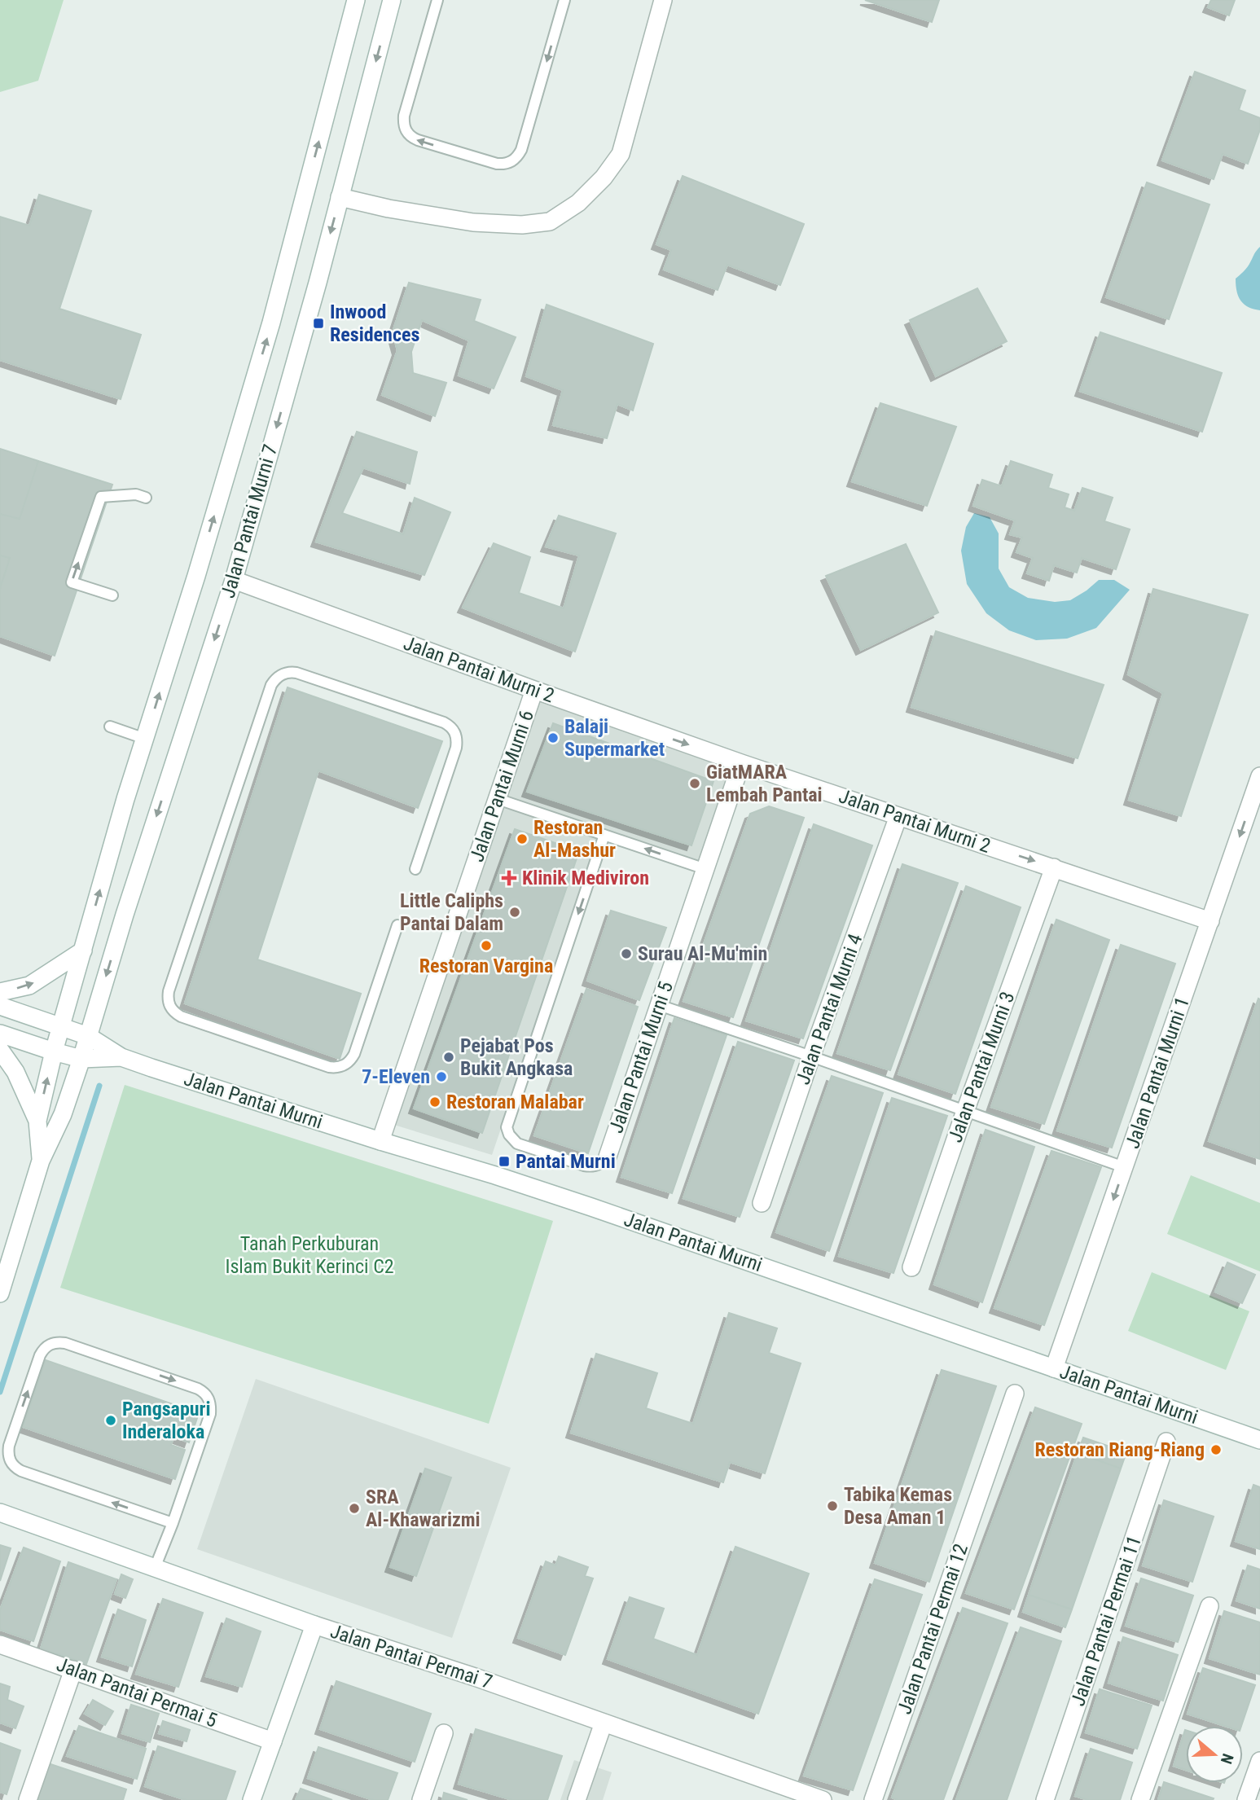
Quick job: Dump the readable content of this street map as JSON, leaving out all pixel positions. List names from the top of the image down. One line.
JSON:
{"streets":{"street":["Jalan Pantai Murni 7","Jalan Pantai Murni 2","Jalan Pantai Murni 6","Jalan Pantai Murni 4","Jalan Pantai Murni 5","Jalan Pantai Murni 3","Jalan Pantai Murni 1","Jalan Pantai Murni","Jalan Pantai Permai 11","Jalan Pantai Permai 12","Jalan Pantai Permai 7","Jalan Pantai Permai 5"]},"crossings":[["Jalan Pantai Murni 7","Jalan Pantai Murni 2"],["Jalan Pantai Murni 7","Jalan Pantai Murni"],["Jalan Pantai Murni 2","Jalan Pantai Murni 6"],["Jalan Pantai Murni 2","Jalan Pantai Murni 4"],["Jalan Pantai Murni 2","Jalan Pantai Murni 5"],["Jalan Pantai Murni 2","Jalan Pantai Murni 3"],["Jalan Pantai Murni 2","Jalan Pantai Murni 1"],["Jalan Pantai Murni 6","Jalan Pantai Murni"],["Jalan Pantai Murni 1","Jalan Pantai Murni"]],"one_way":["Jalan Pantai Murni 2","Jalan Pantai Murni 1"],"parks":["Tanah Perkuburan Islam Bukit Kerinci C2"],"places":{"transit":["Inwood Residences","Pantai Murni"],"other":["Balaji Supermarket","GiatMARA Lembah Pantai","Restoran Al-Mashur","Little Caliphs Pantai Dalam","Restoran Vargina","Surau Al-Mu'min","Pejabat Pos Bukit Angkasa","7-Eleven","Restoran Malabar","Pangsapuri Inderaloka","Restoran Riang-Riang","Tabika Kemas Desa Aman 1","SRA Al-Khawarizmi"],"health":["Klinik Mediviron"]},"north":"right"}
